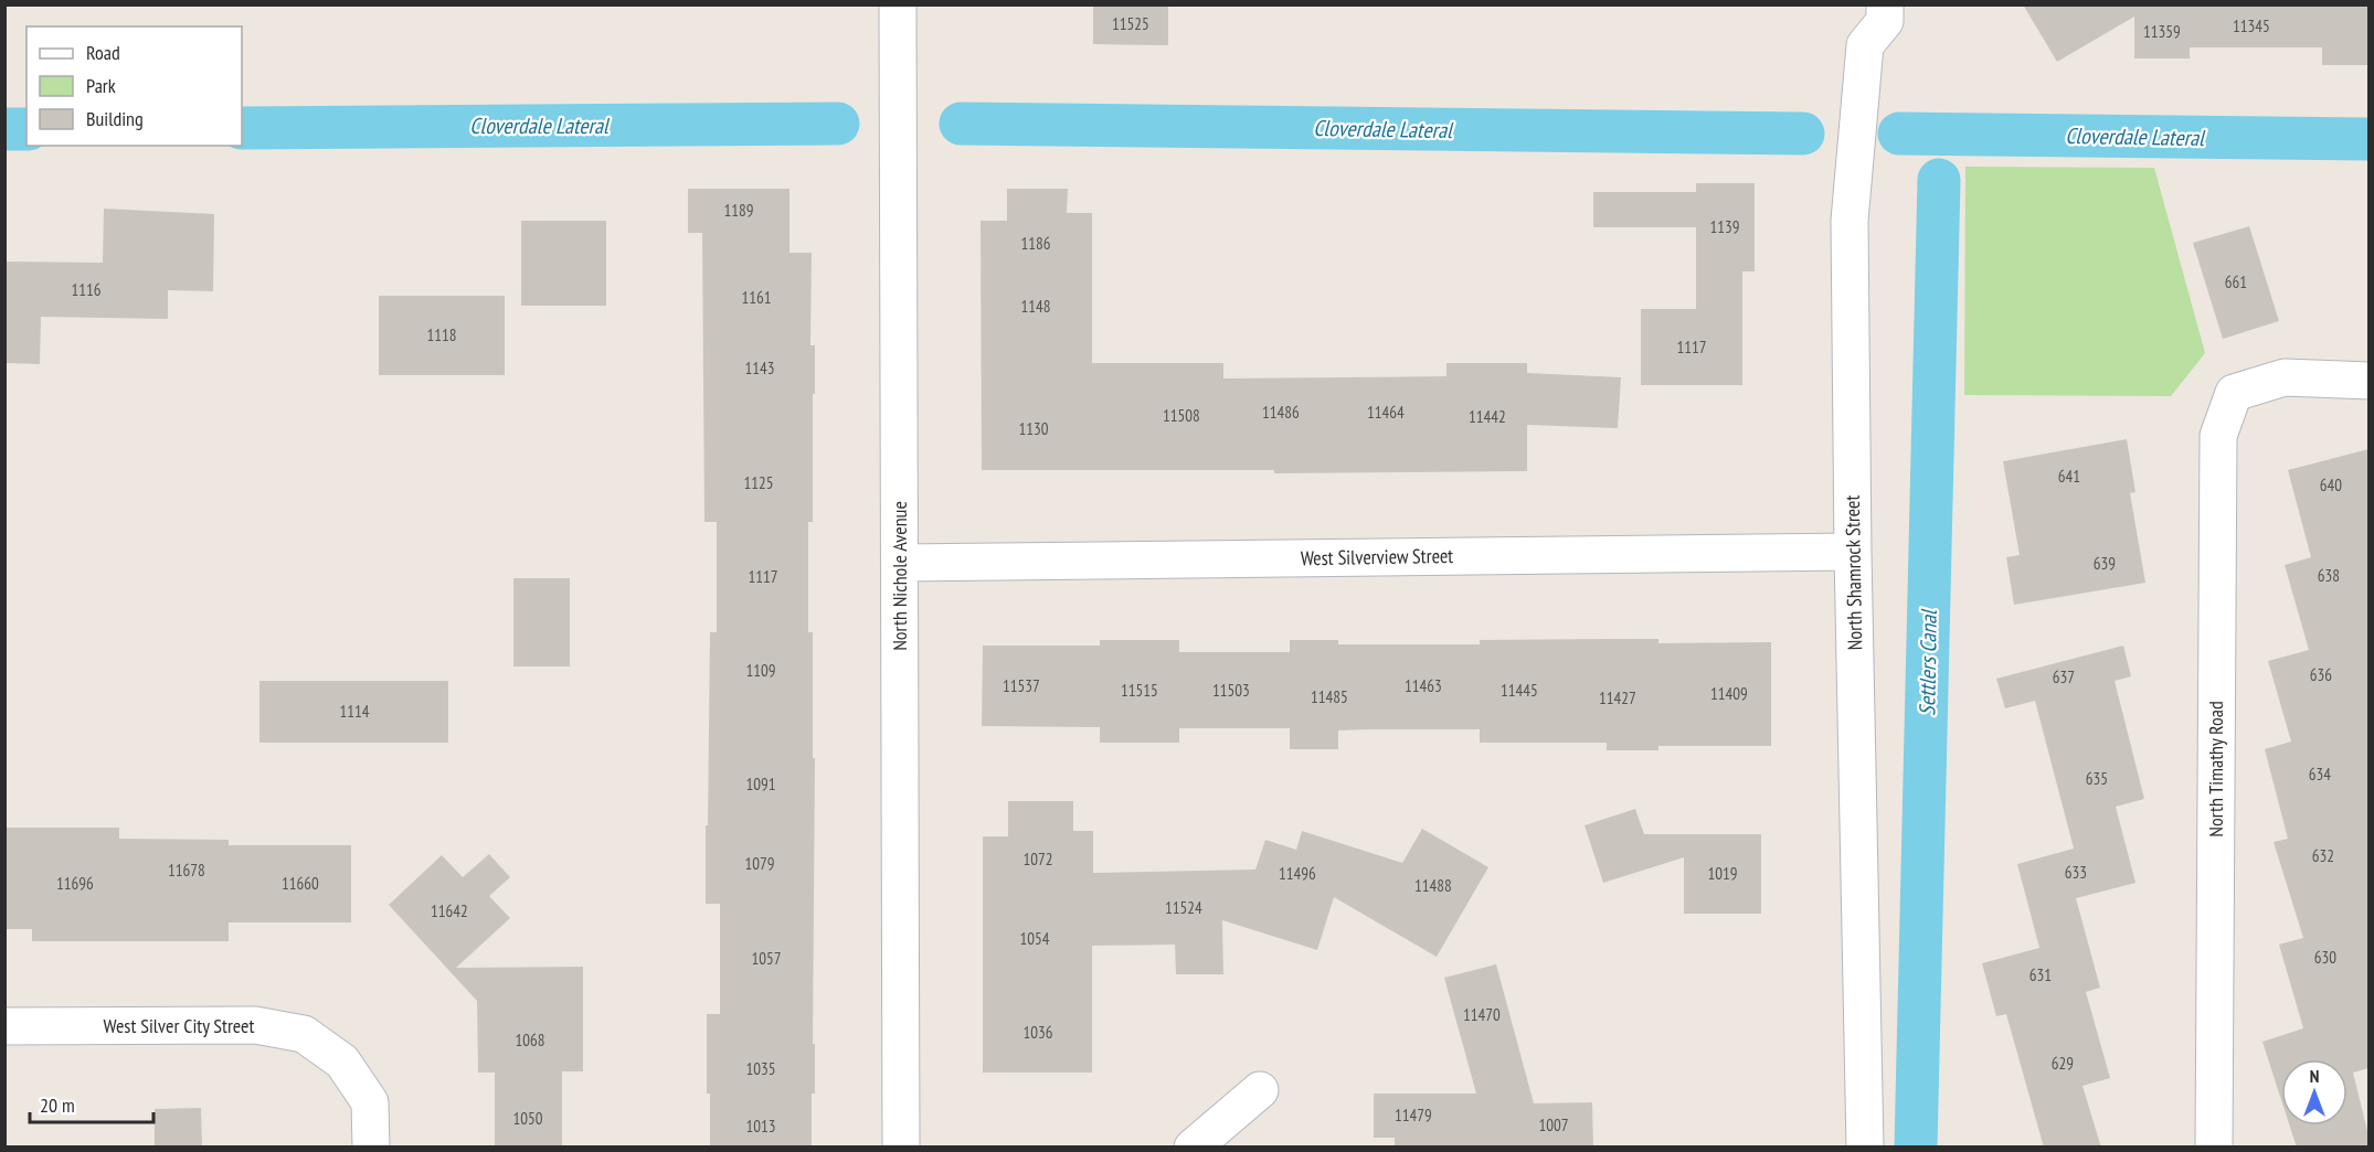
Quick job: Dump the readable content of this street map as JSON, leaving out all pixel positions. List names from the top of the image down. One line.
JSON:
{"streets":{"street":["West Silverview Street","North Shamrock Street","North Nichole Avenue","North Timathy Road","West Silver City Street"]},"crossings":[["West Silverview Street","North Shamrock Street"],["West Silverview Street","North Nichole Avenue"]],"water":["Cloverdale Lateral","Settlers Canal"],"house_numbers":["11525","11345","11359","1189","1139","1186","661","1116","1161","1148","1118","1117","1143","11486","11464","11508","11442","1130","641","1125","640","639","638","1117","1109","636","637","11537","11463","11515","11503","11445","11409","11485","11427","1114","634","635","1091","632","1072","1079","11678","633","11496","1019","11696","11660","11488","11524","11642","1054","630","1057","631","11470","1036","1068","629","1035","11479","1050","1007","1013"],"legend":["Road","Park","Building"],"scale_bar":"20 m","north":"top"}
